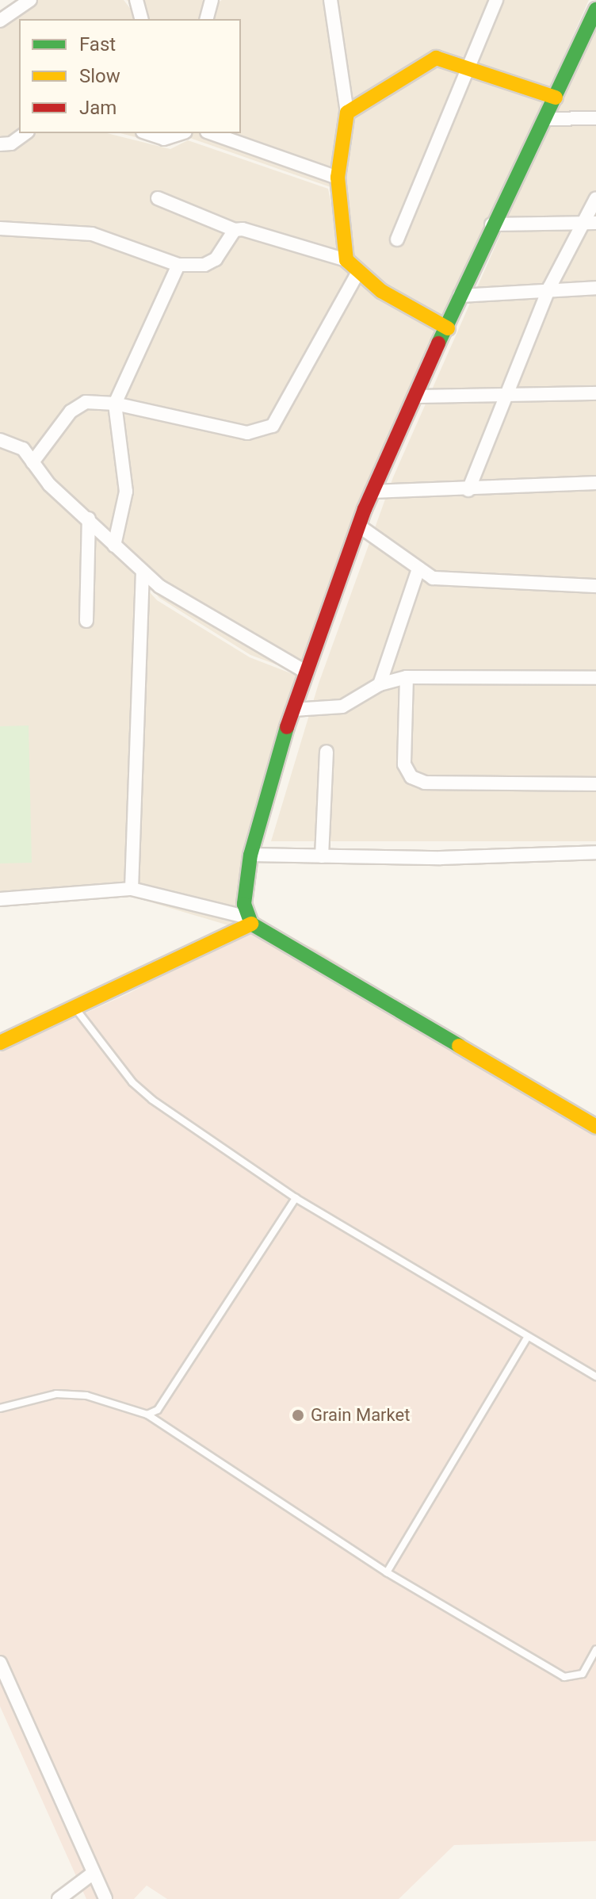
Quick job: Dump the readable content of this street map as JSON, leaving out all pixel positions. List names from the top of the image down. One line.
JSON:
{"places":["Grain Market"],"legend":["Fast","Slow","Jam"]}
